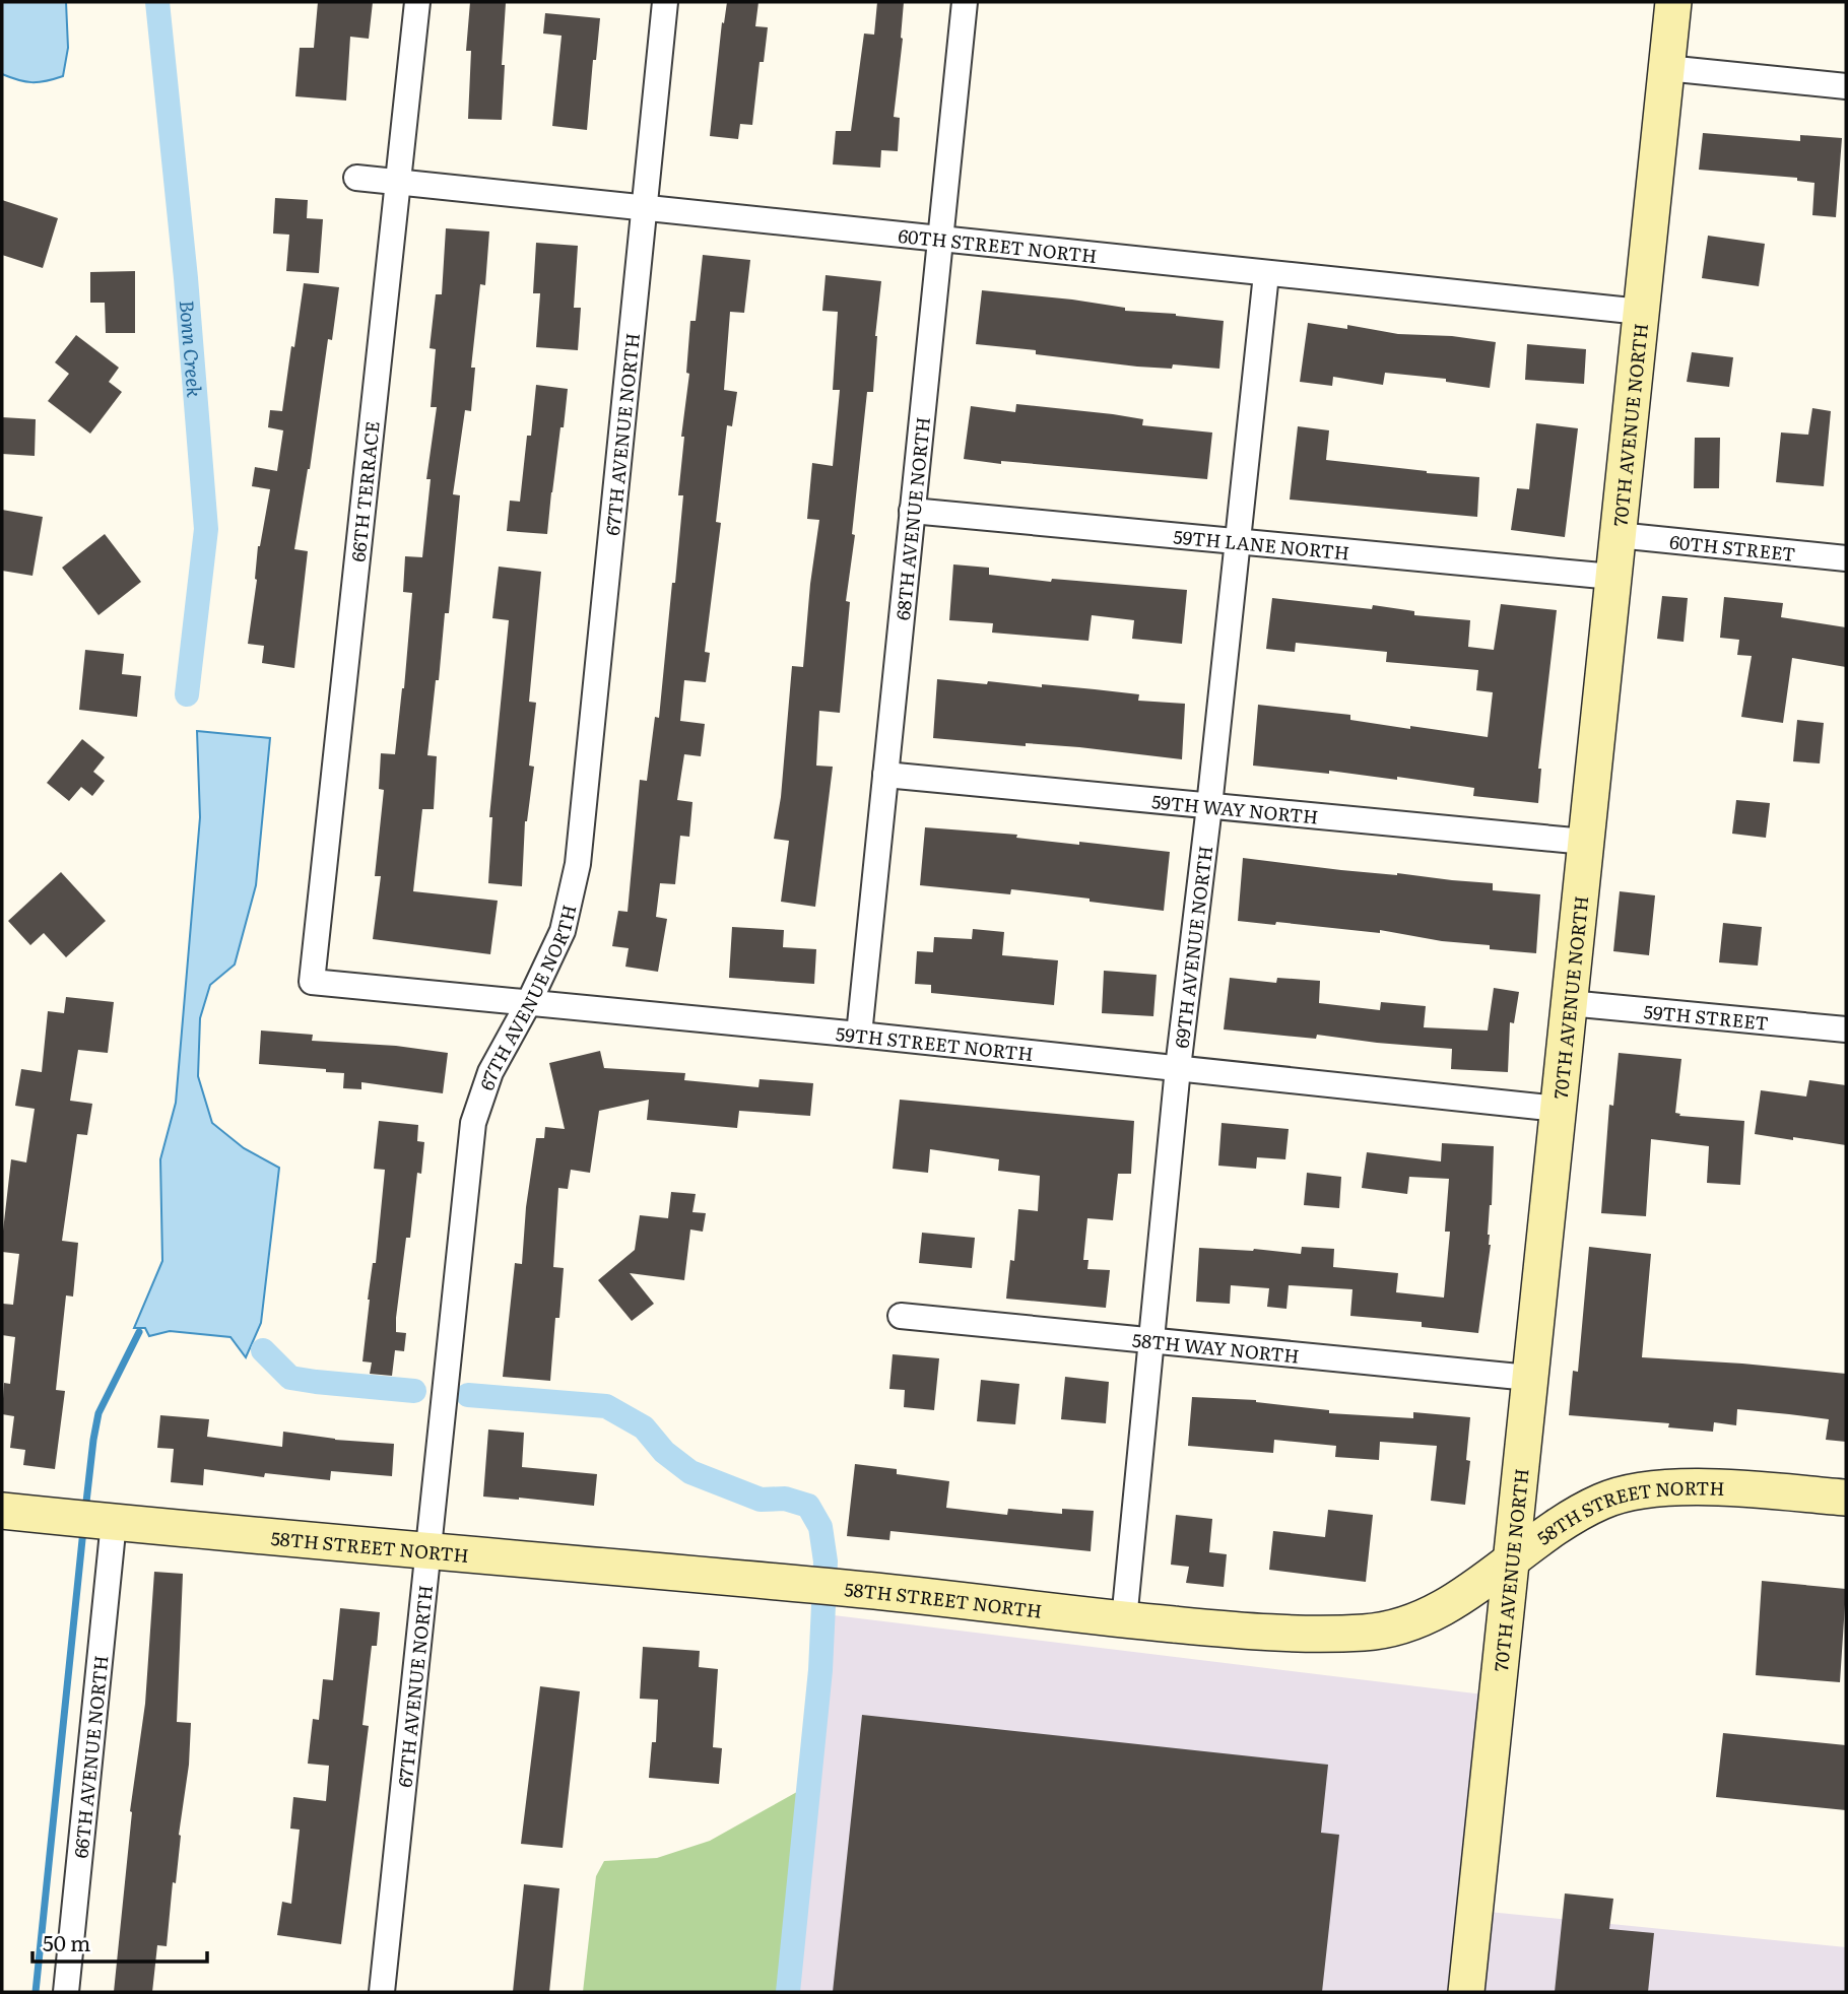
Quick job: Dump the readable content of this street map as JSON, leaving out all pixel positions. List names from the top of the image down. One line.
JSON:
{"streets":{"street":["60TH STREET NORTH","70TH AVENUE NORTH","67TH AVENUE NORTH","66TH TERRACE","68TH AVENUE NORTH","59TH LANE NORTH","60TH STREET","59TH WAY NORTH","69TH AVENUE NORTH","59TH STREET","59TH STREET NORTH","58TH WAY NORTH","58TH STREET NORTH","66TH AVENUE NORTH"]},"crossings":[["60TH STREET NORTH","70TH AVENUE NORTH"],["60TH STREET NORTH","67TH AVENUE NORTH"],["60TH STREET NORTH","66TH TERRACE"],["60TH STREET NORTH","68TH AVENUE NORTH"],["60TH STREET NORTH","69TH AVENUE NORTH"],["70TH AVENUE NORTH","59TH LANE NORTH"],["70TH AVENUE NORTH","60TH STREET"],["70TH AVENUE NORTH","59TH WAY NORTH"],["70TH AVENUE NORTH","59TH STREET"],["70TH AVENUE NORTH","59TH STREET NORTH"],["70TH AVENUE NORTH","58TH WAY NORTH"],["70TH AVENUE NORTH","58TH STREET NORTH"],["67TH AVENUE NORTH","59TH STREET NORTH"],["67TH AVENUE NORTH","58TH STREET NORTH"],["66TH TERRACE","59TH STREET NORTH"],["68TH AVENUE NORTH","59TH LANE NORTH"],["68TH AVENUE NORTH","59TH WAY NORTH"],["68TH AVENUE NORTH","59TH STREET NORTH"],["59TH LANE NORTH","69TH AVENUE NORTH"],["59TH WAY NORTH","69TH AVENUE NORTH"],["69TH AVENUE NORTH","59TH STREET NORTH"],["69TH AVENUE NORTH","58TH WAY NORTH"],["69TH AVENUE NORTH","58TH STREET NORTH"],["58TH STREET NORTH","66TH AVENUE NORTH"]],"water":["Bonn Creek"],"scale_bar":"50 m"}
